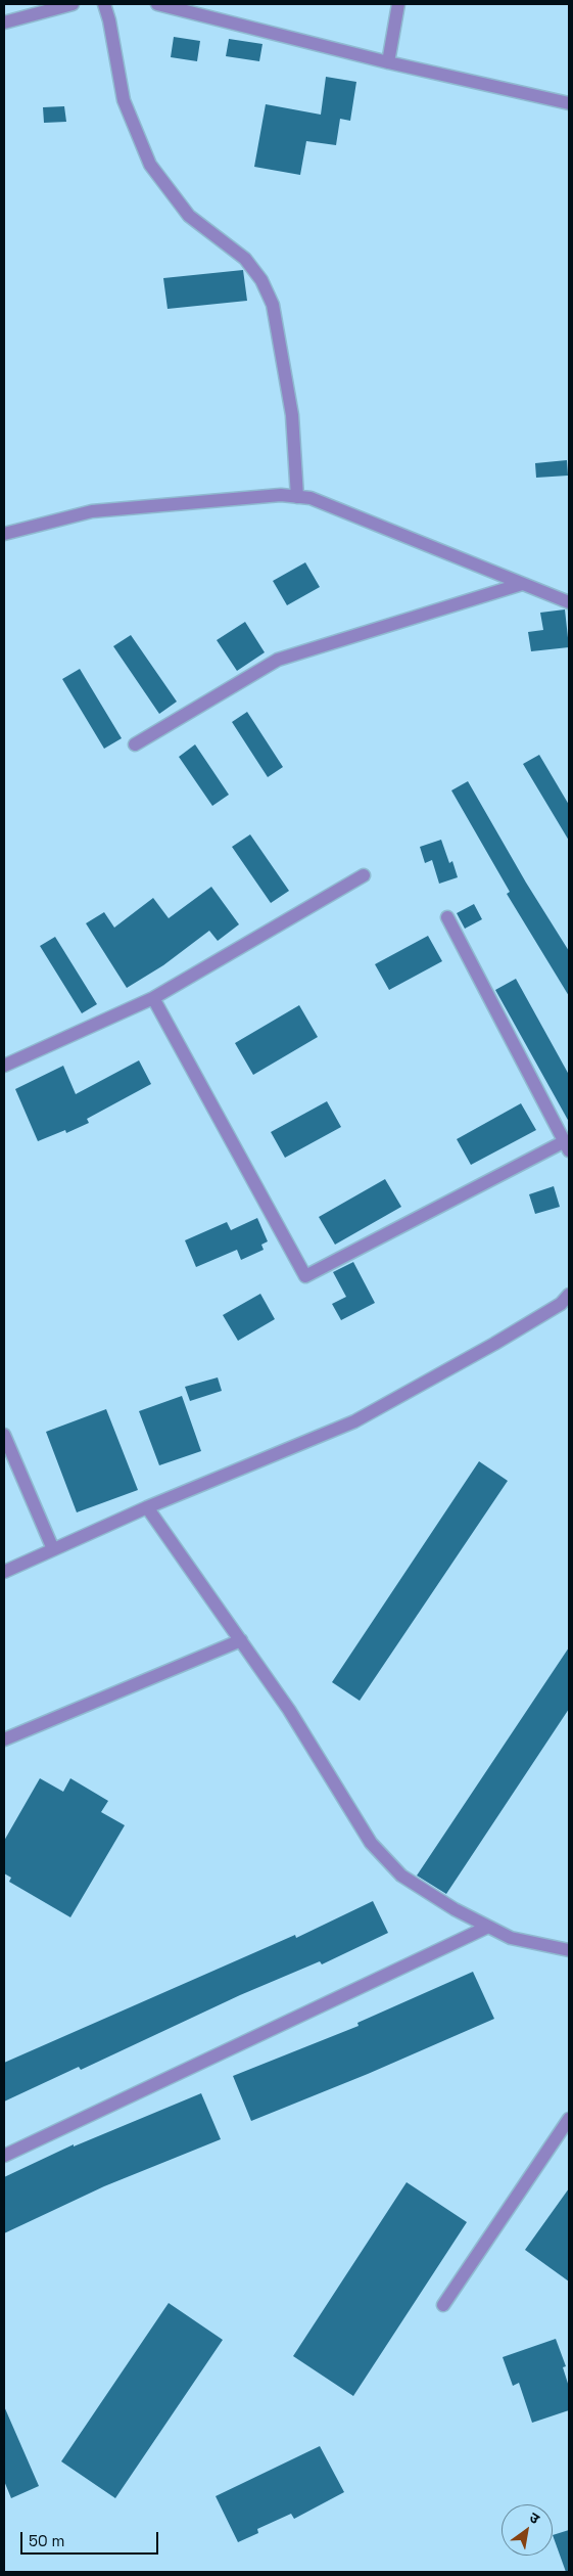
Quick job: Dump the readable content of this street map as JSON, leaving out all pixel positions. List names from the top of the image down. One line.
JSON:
{"scale_bar":"50 m","north":"top right"}
